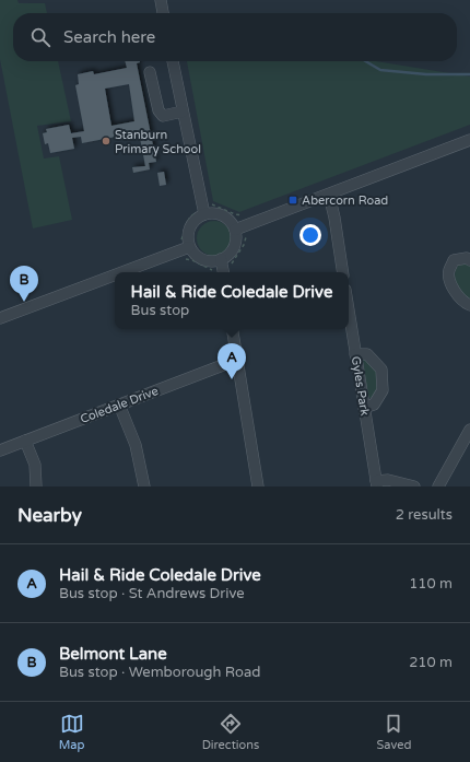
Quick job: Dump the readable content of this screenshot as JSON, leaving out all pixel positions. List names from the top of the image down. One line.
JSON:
{"streets":{"street":["Gyles Park","Coledale Drive"]},"places":{"other":["Stanburn Primary School"],"transit":["Abercorn Road"]},"page":{"search":"Search here","pins":["B","A"],"popup":["Hail & Ride Coledale Drive","Bus stop"],"heading":["Nearby","2 results"],"list":[{"mark":"A","name":"Hail & Ride Coledale Drive","note":"Bus stop · St Andrews Drive","value":"110 m"},{"mark":"B","name":"Belmont Lane","note":"Bus stop · Wemborough Road","value":"210 m"}],"nav":["Map","Directions","Saved"]}}
